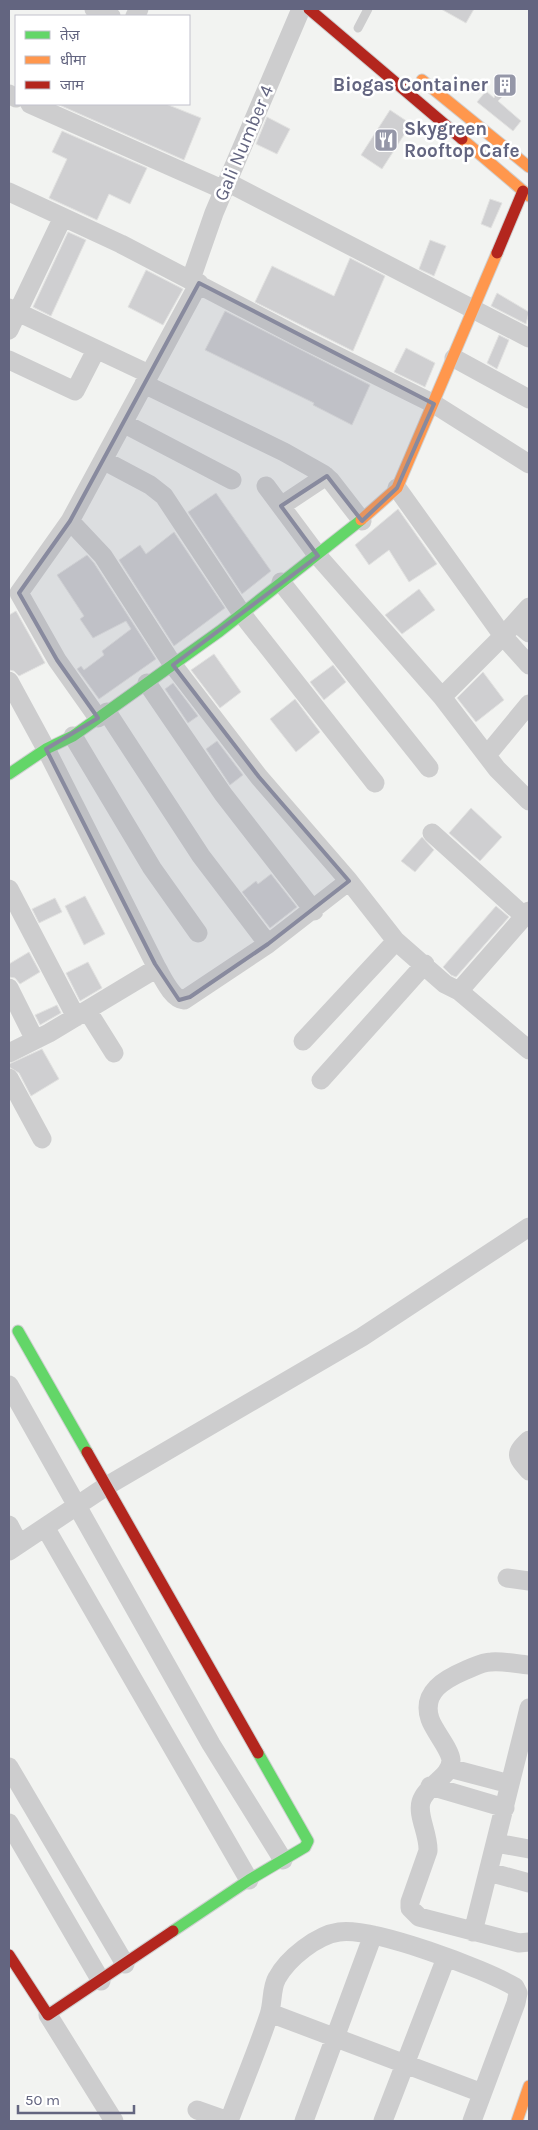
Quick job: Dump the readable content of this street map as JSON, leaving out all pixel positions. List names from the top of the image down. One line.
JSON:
{"streets":{"street":["Gali Number 4"]},"places":{"building":["Biogas Container"],"restaurant":["Skygreen Rooftop Cafe"]},"legend":["तेज़","धीमा","जाम"],"scale_bar":"50 m"}
